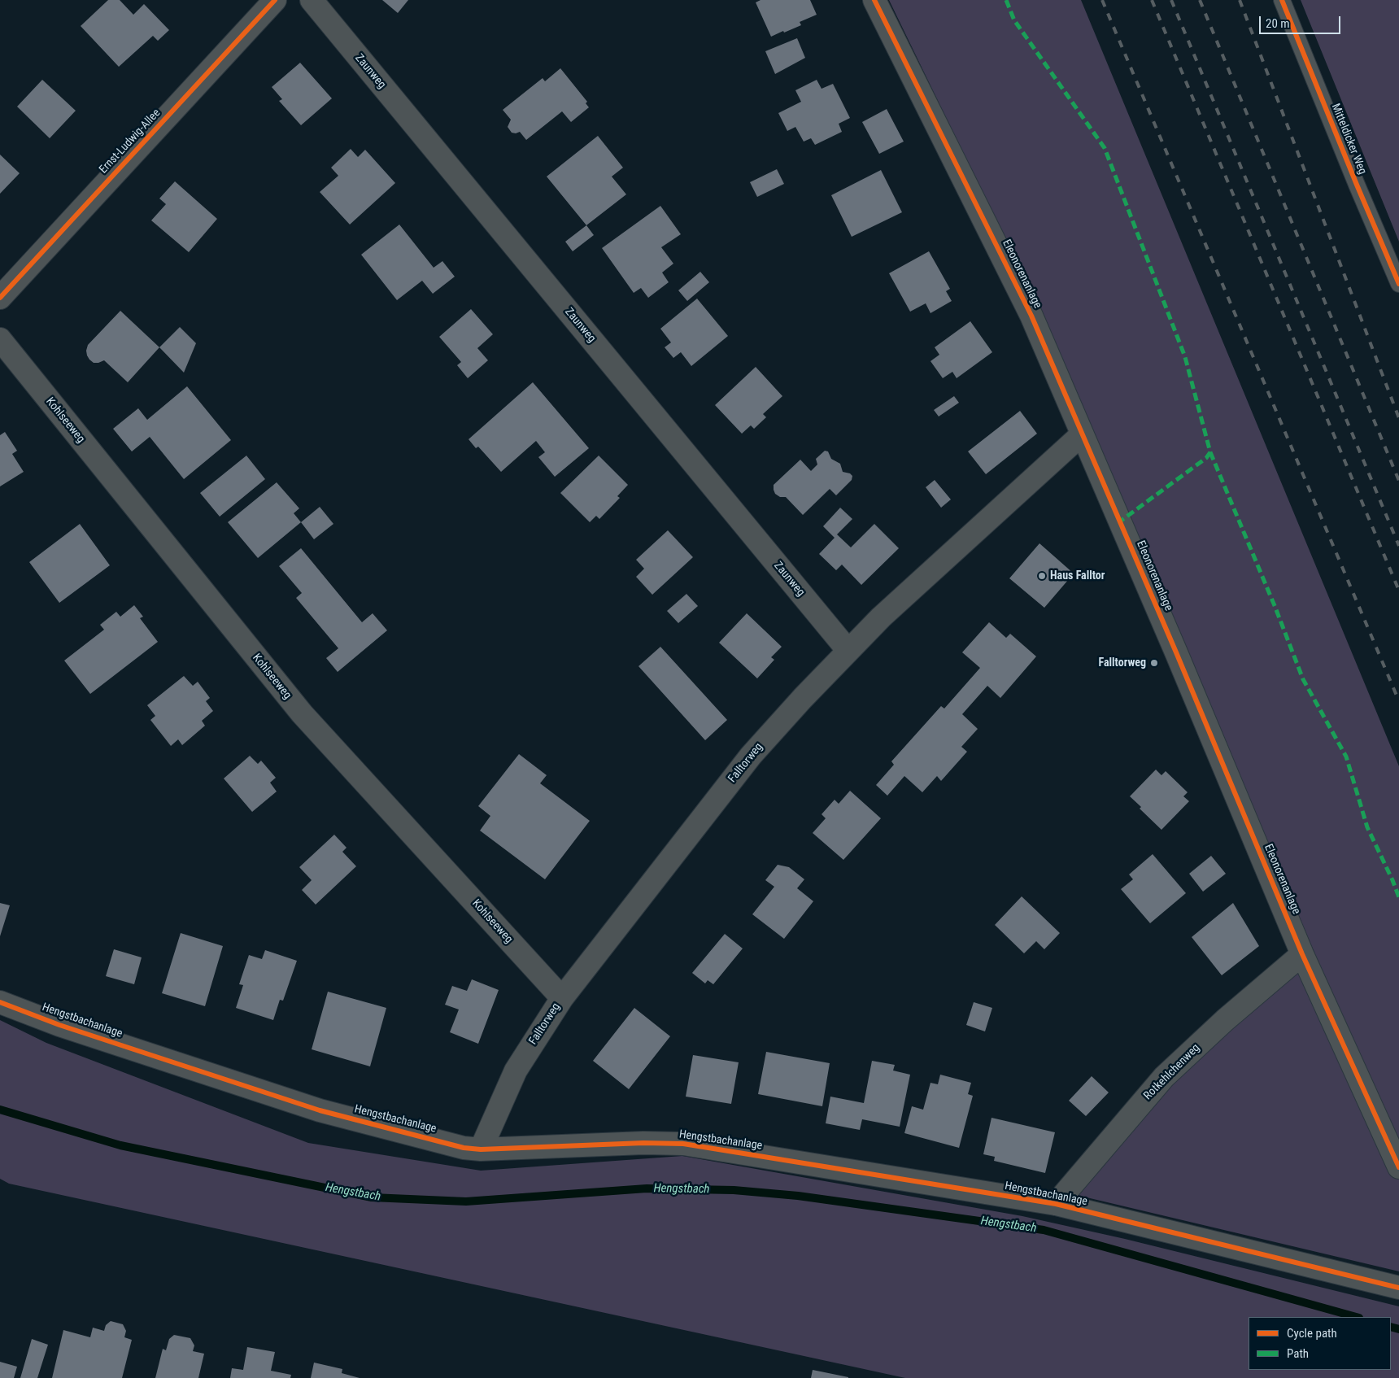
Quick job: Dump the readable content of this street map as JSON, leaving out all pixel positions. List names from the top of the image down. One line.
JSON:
{"streets":{"street":["Zaunweg","Ernst-Ludwig-Allee","Eleonorenanlage","Kohlseeweg","Falltorweg","Hengstbachanlage","Rotkehlchenweg"],"lane":["Mitteldicker Weg"]},"crossings":[["Zaunweg","Falltorweg"],["Eleonorenanlage","Falltorweg"],["Eleonorenanlage","Rotkehlchenweg"],["Kohlseeweg","Falltorweg"],["Falltorweg","Hengstbachanlage"],["Hengstbachanlage","Rotkehlchenweg"]],"water":["Hengstbach"],"places":["Haus Falltor","Falltorweg"],"legend":["Cycle path","Path"],"scale_bar":"20 m"}
